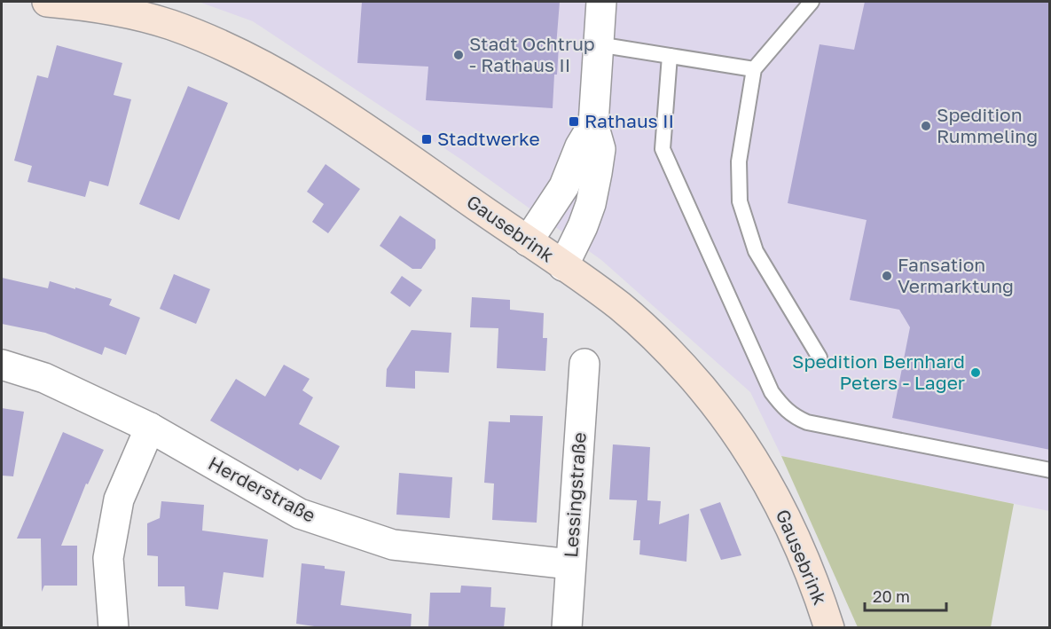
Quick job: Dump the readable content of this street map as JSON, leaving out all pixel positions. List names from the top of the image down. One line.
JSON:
{"streets":{"main road":["Gausebrink"],"street":["Herderstraße","Lessingstraße"]},"crossings":[["Herderstraße","Lessingstraße"]],"places":{"other":["Stadt Ochtrup - Rathaus II","Spedition Rummeling","Fansation Vermarktung","Spedition Bernhard Peters - Lager"],"transit":["Rathaus II","Stadtwerke"]},"scale_bar":"20 m"}
